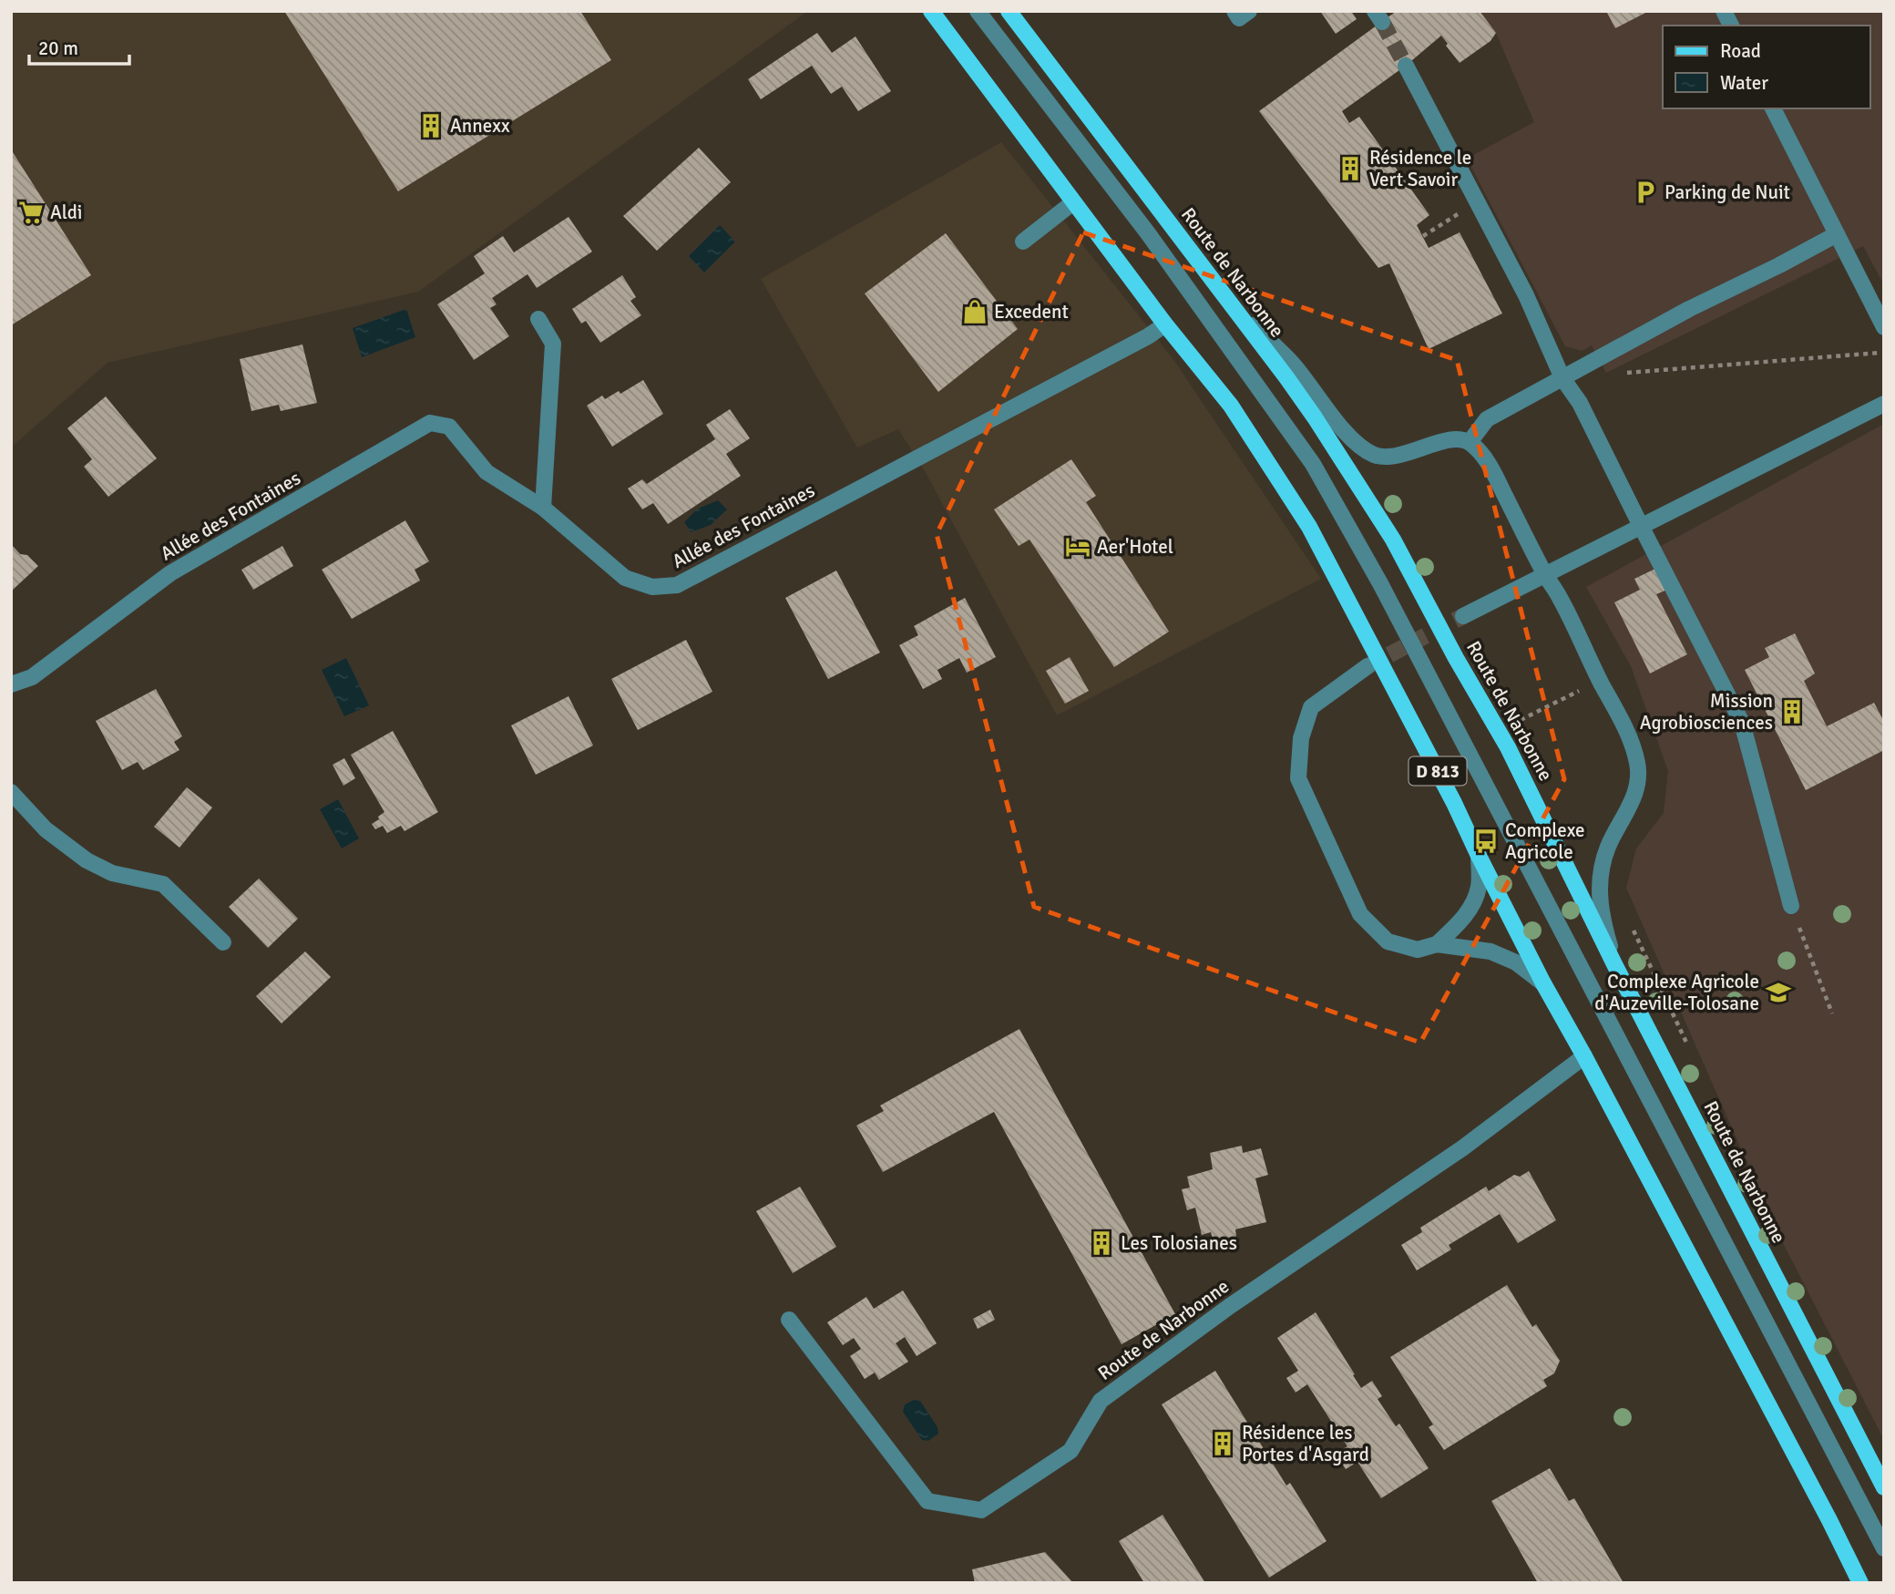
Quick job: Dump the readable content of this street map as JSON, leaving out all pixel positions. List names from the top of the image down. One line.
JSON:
{"streets":{"main road":["Route de Narbonne","D 813"],"street":["Allée des Fontaines"]},"crossings":[["Route de Narbonne","D 813"],["Allée des Fontaines","D 813"]],"places":{"building":["Annexx","Résidence le Vert Savoir","Mission Agrobiosciences","Les Tolosianes","Résidence les Portes d'Asgard"],"parking":["Parking de Nuit"],"supermarket":["Aldi"],"shop":["Excedent"],"hotel":["Aer'Hotel"],"bus stop":["Complexe Agricole"],"school or university":["Complexe Agricole d'Auzeville-Tolosane"]},"legend":["Road","Water"],"scale_bar":"20 m"}
